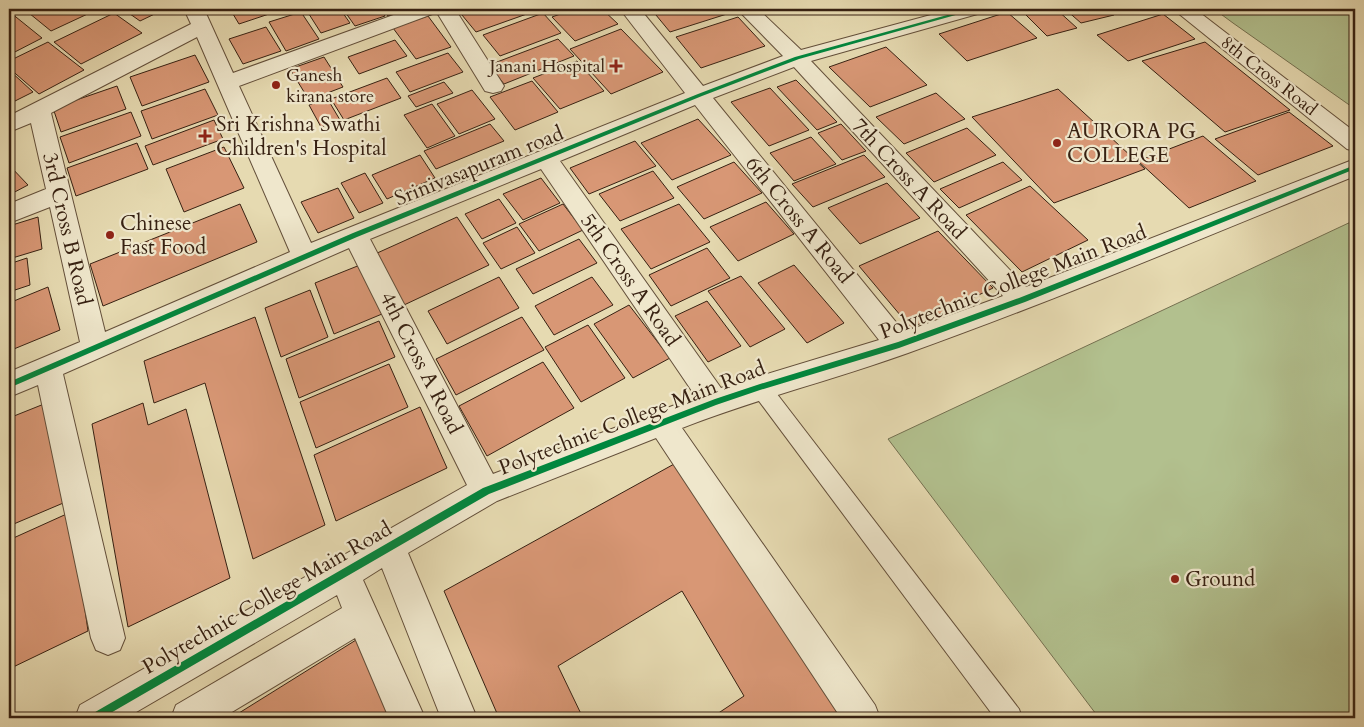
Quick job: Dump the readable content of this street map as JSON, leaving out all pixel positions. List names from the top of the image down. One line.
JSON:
{"streets":{"street":["8th Cross Road","Srinivasapuram road","7th Cross A Road","6th Cross A Road","3rd Cross B Road","5th Cross A Road","Polytechnic College Main Road","4th Cross A Road"]},"crossings":[["Srinivasapuram road","7th Cross A Road"],["Srinivasapuram road","6th Cross A Road"],["Srinivasapuram road","3rd Cross B Road"],["Srinivasapuram road","5th Cross A Road"],["Srinivasapuram road","4th Cross A Road"],["7th Cross A Road","Polytechnic College Main Road"],["6th Cross A Road","Polytechnic College Main Road"],["5th Cross A Road","Polytechnic College Main Road"],["Polytechnic College Main Road","4th Cross A Road"]],"places":{"health":["Janani Hospital","Sri Krishna Swathi Children's Hospital"],"other":["Ganesh kirana store","AURORA PG COLLEGE","Chinese Fast Food","Ground"]}}
